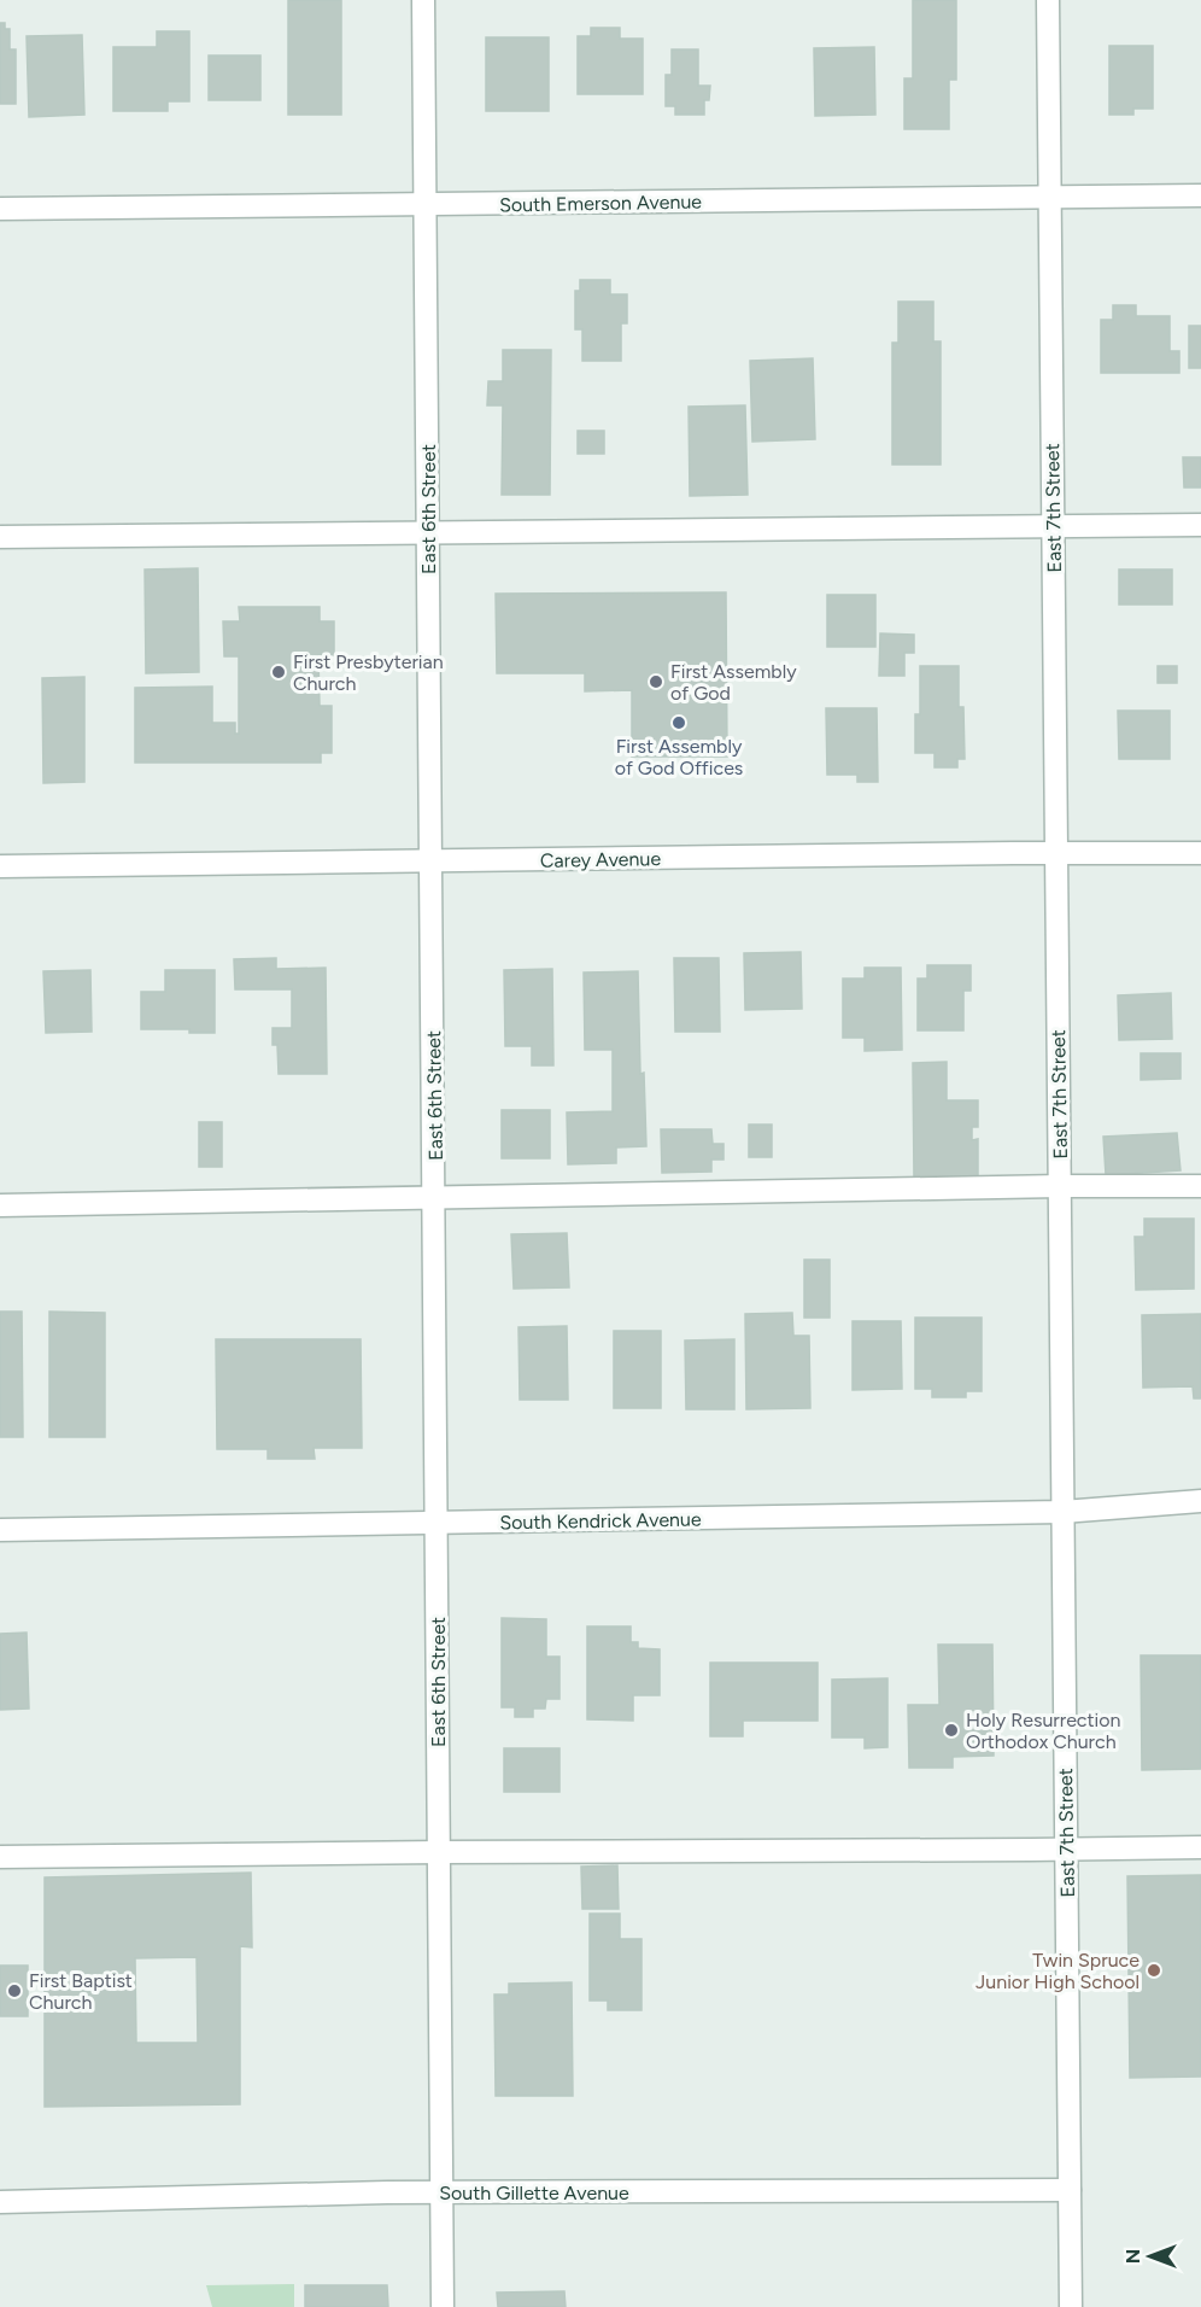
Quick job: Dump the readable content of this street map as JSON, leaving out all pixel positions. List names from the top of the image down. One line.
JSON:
{"streets":{"street":["South Emerson Avenue","East 7th Street","East 6th Street","Carey Avenue","South Kendrick Avenue","South Gillette Avenue"]},"crossings":[["South Emerson Avenue","East 7th Street"],["South Emerson Avenue","East 6th Street"],["East 7th Street","Carey Avenue"],["East 7th Street","South Kendrick Avenue"],["East 7th Street","South Gillette Avenue"],["East 6th Street","Carey Avenue"],["East 6th Street","South Kendrick Avenue"],["East 6th Street","South Gillette Avenue"]],"places":["First Presbyterian Church","First Assembly of God","First Assembly of God Offices","Holy Resurrection Orthodox Church","Twin Spruce Junior High School","First Baptist Church"],"north":"left"}
